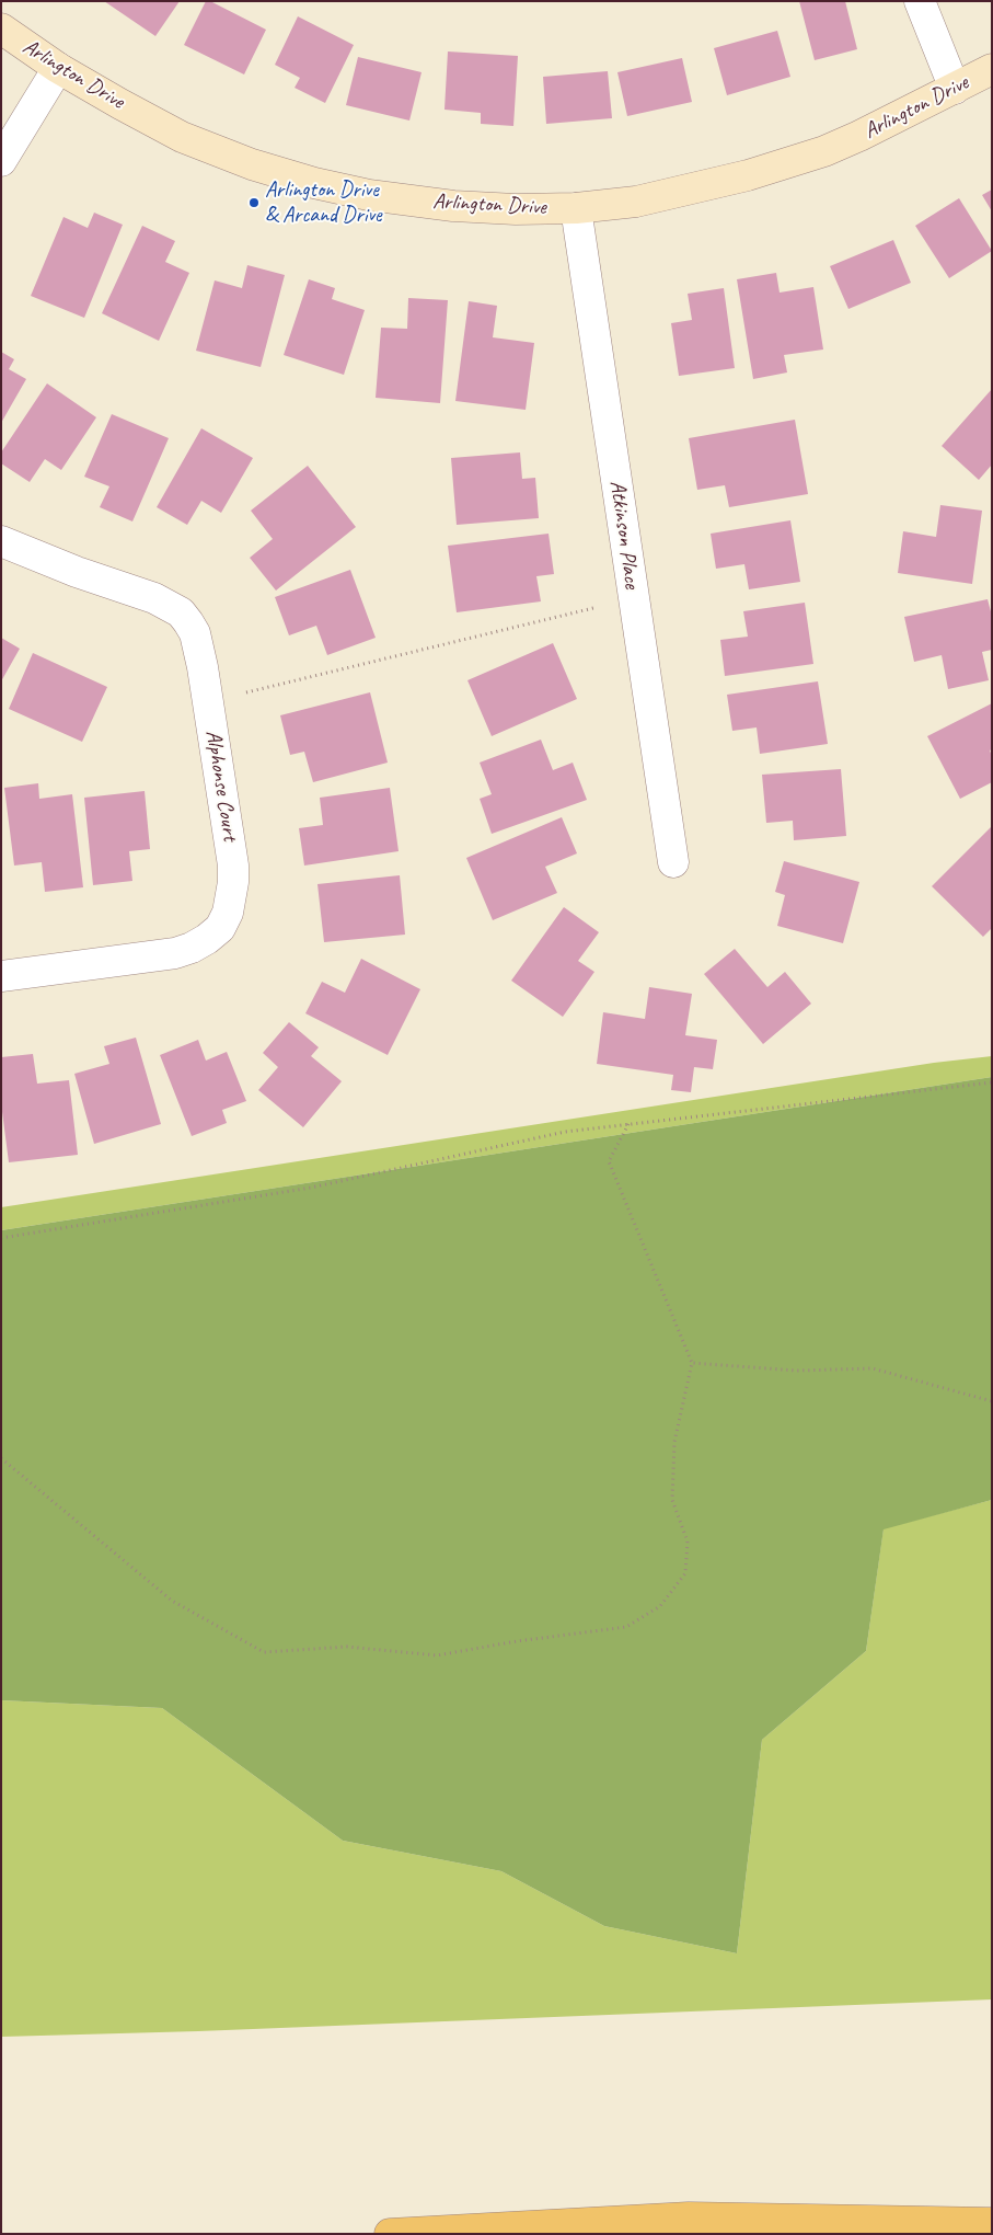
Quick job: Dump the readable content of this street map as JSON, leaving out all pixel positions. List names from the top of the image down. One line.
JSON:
{"streets":{"street":["Arlington Drive","Atkinson Place","Alphonse Court"]},"crossings":[["Arlington Drive","Atkinson Place"]],"places":["Arlington Drive & Arcand Drive"]}
